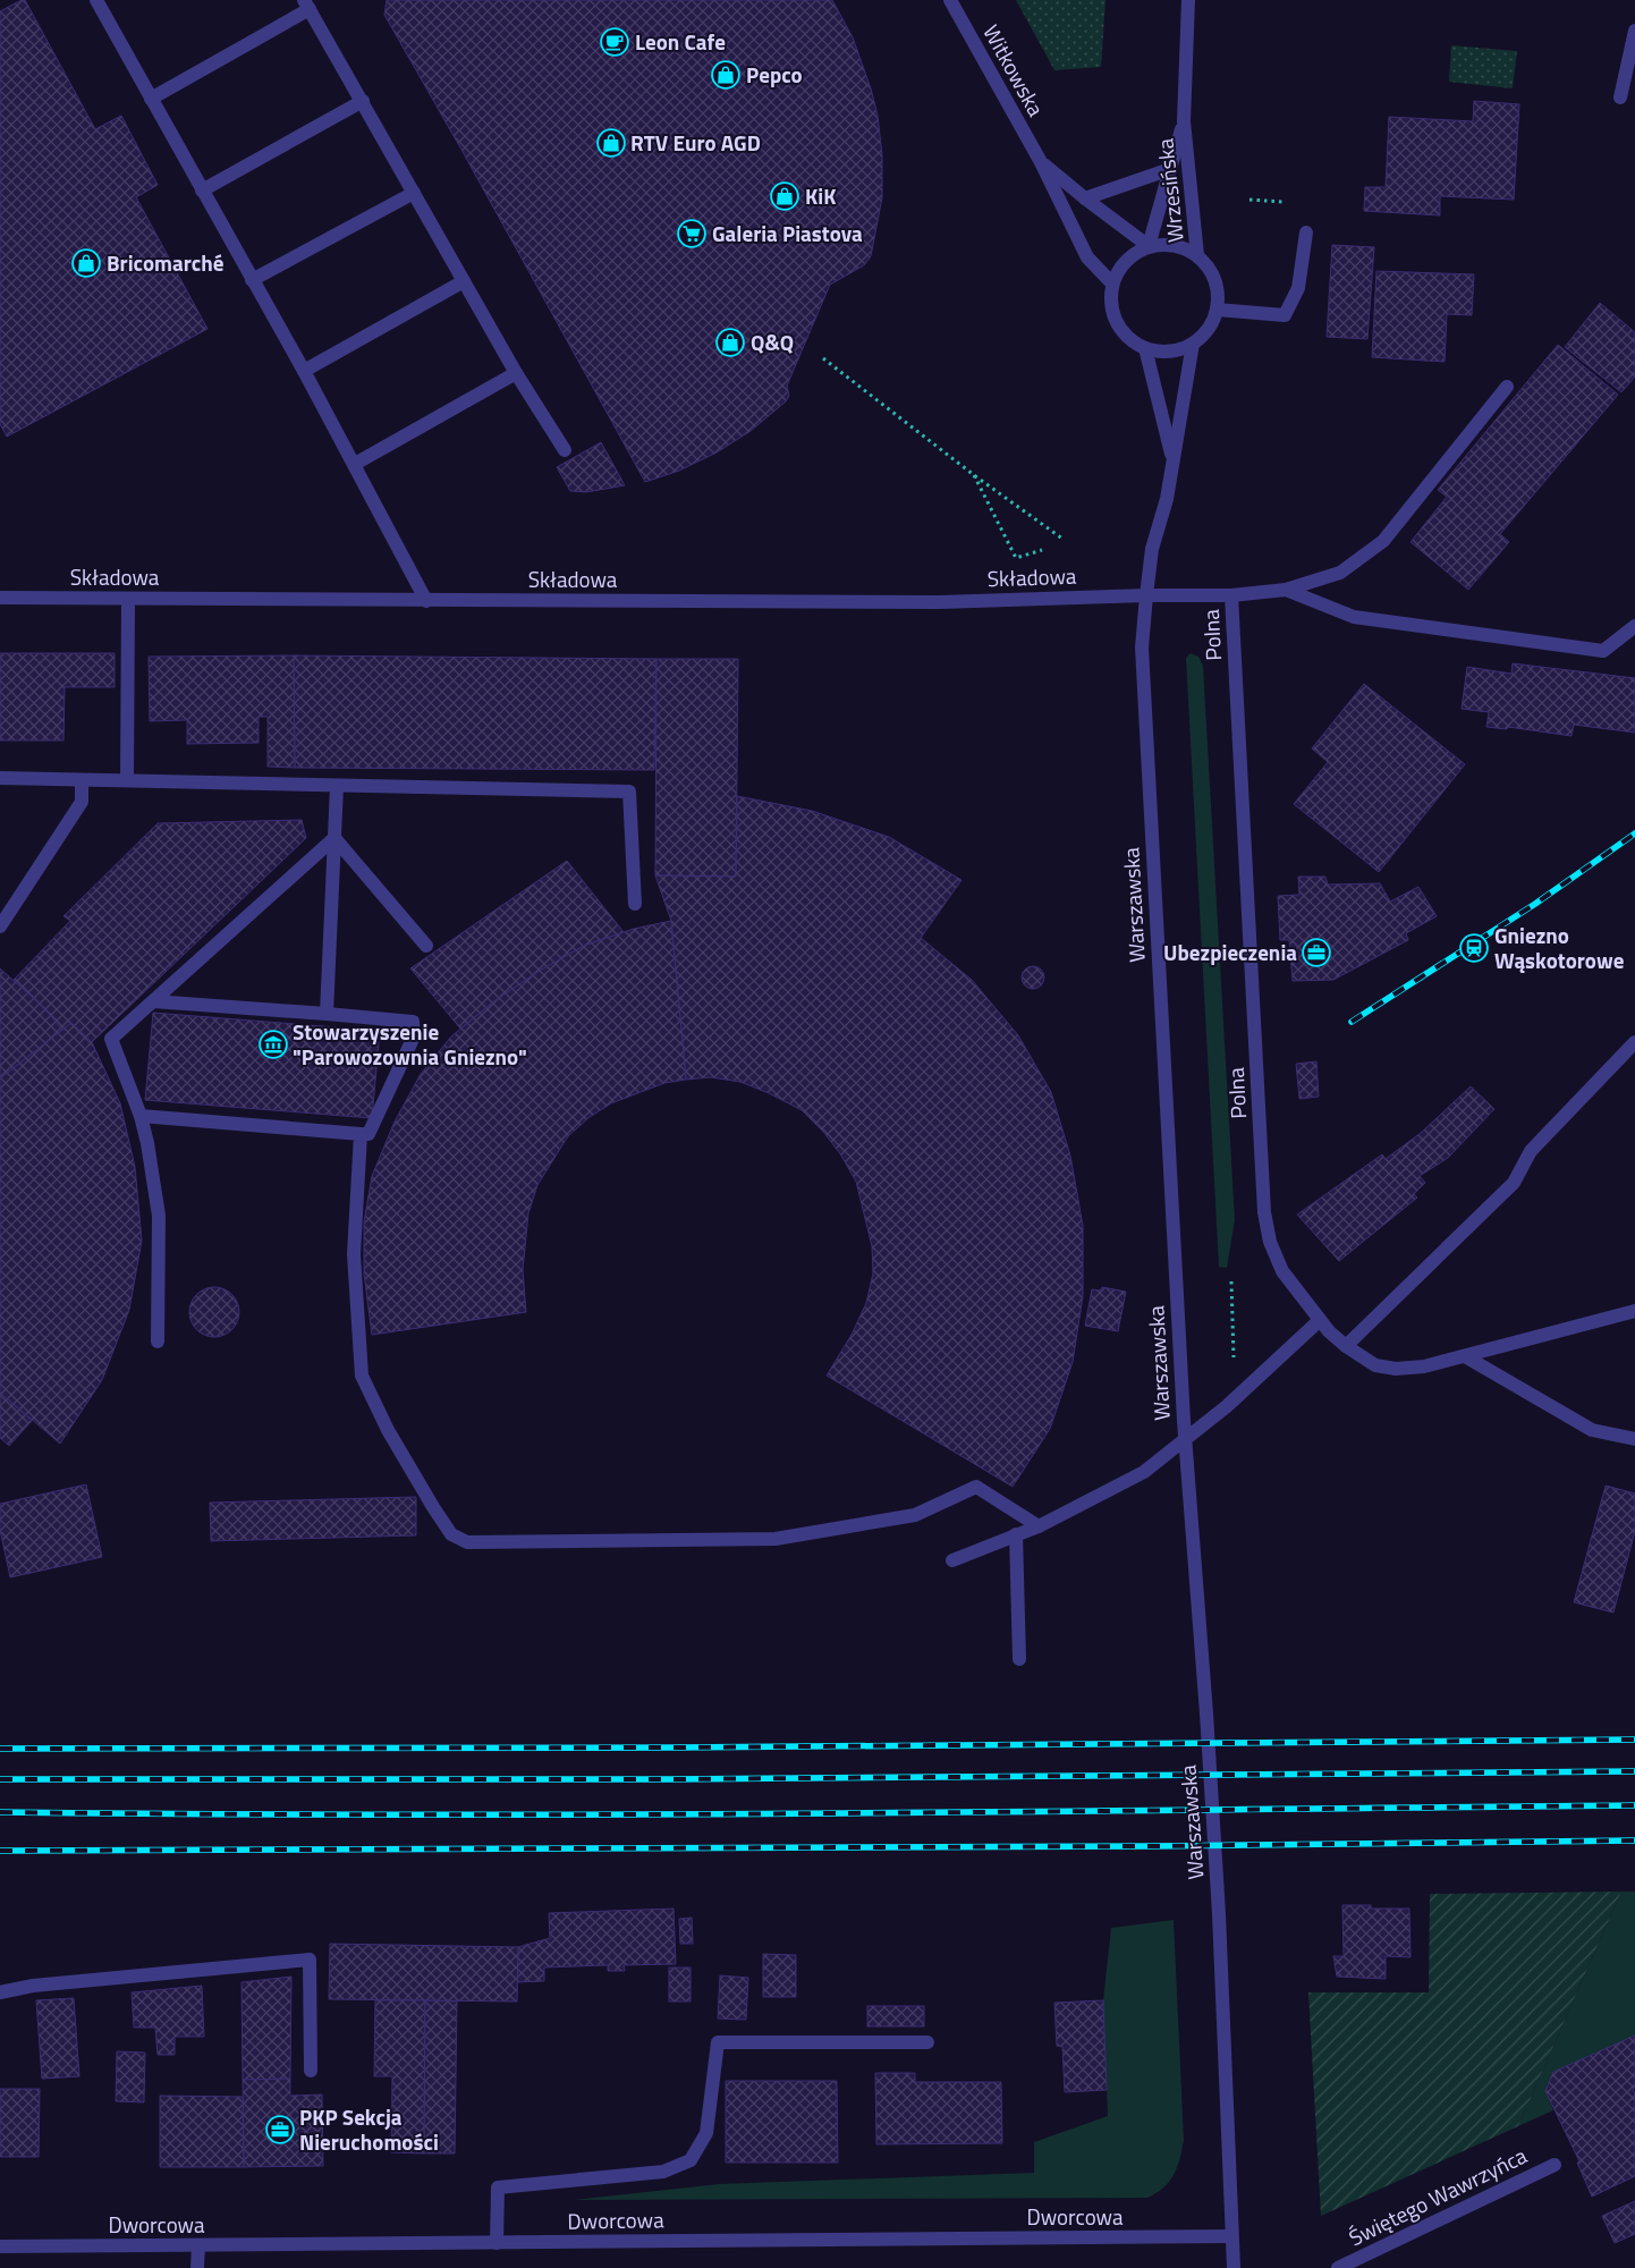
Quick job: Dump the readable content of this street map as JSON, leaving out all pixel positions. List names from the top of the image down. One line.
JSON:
{"streets":{"street":["Witkowska","Wrzesińska","Składowa","Polna","Warszawska","Świętego Wawrzyńca","Dworcowa"]},"crossings":[["Witkowska","Wrzesińska"],["Witkowska","Warszawska"],["Wrzesińska","Warszawska"],["Składowa","Polna"],["Składowa","Warszawska"],["Polna","Warszawska"],["Warszawska","Dworcowa"]],"places":{"cafe":["Leon Cafe"],"shop":["Pepco","RTV Euro AGD","KiK","Bricomarché","Q&Q"],"supermarket":["Galeria Piastova"],"station":["Gniezno Wąskotorowe"],"office":["Ubezpieczenia","PKP Sekcja Nieruchomości"],"museum":["Stowarzyszenie \"Parowozownia Gniezno\""]}}
